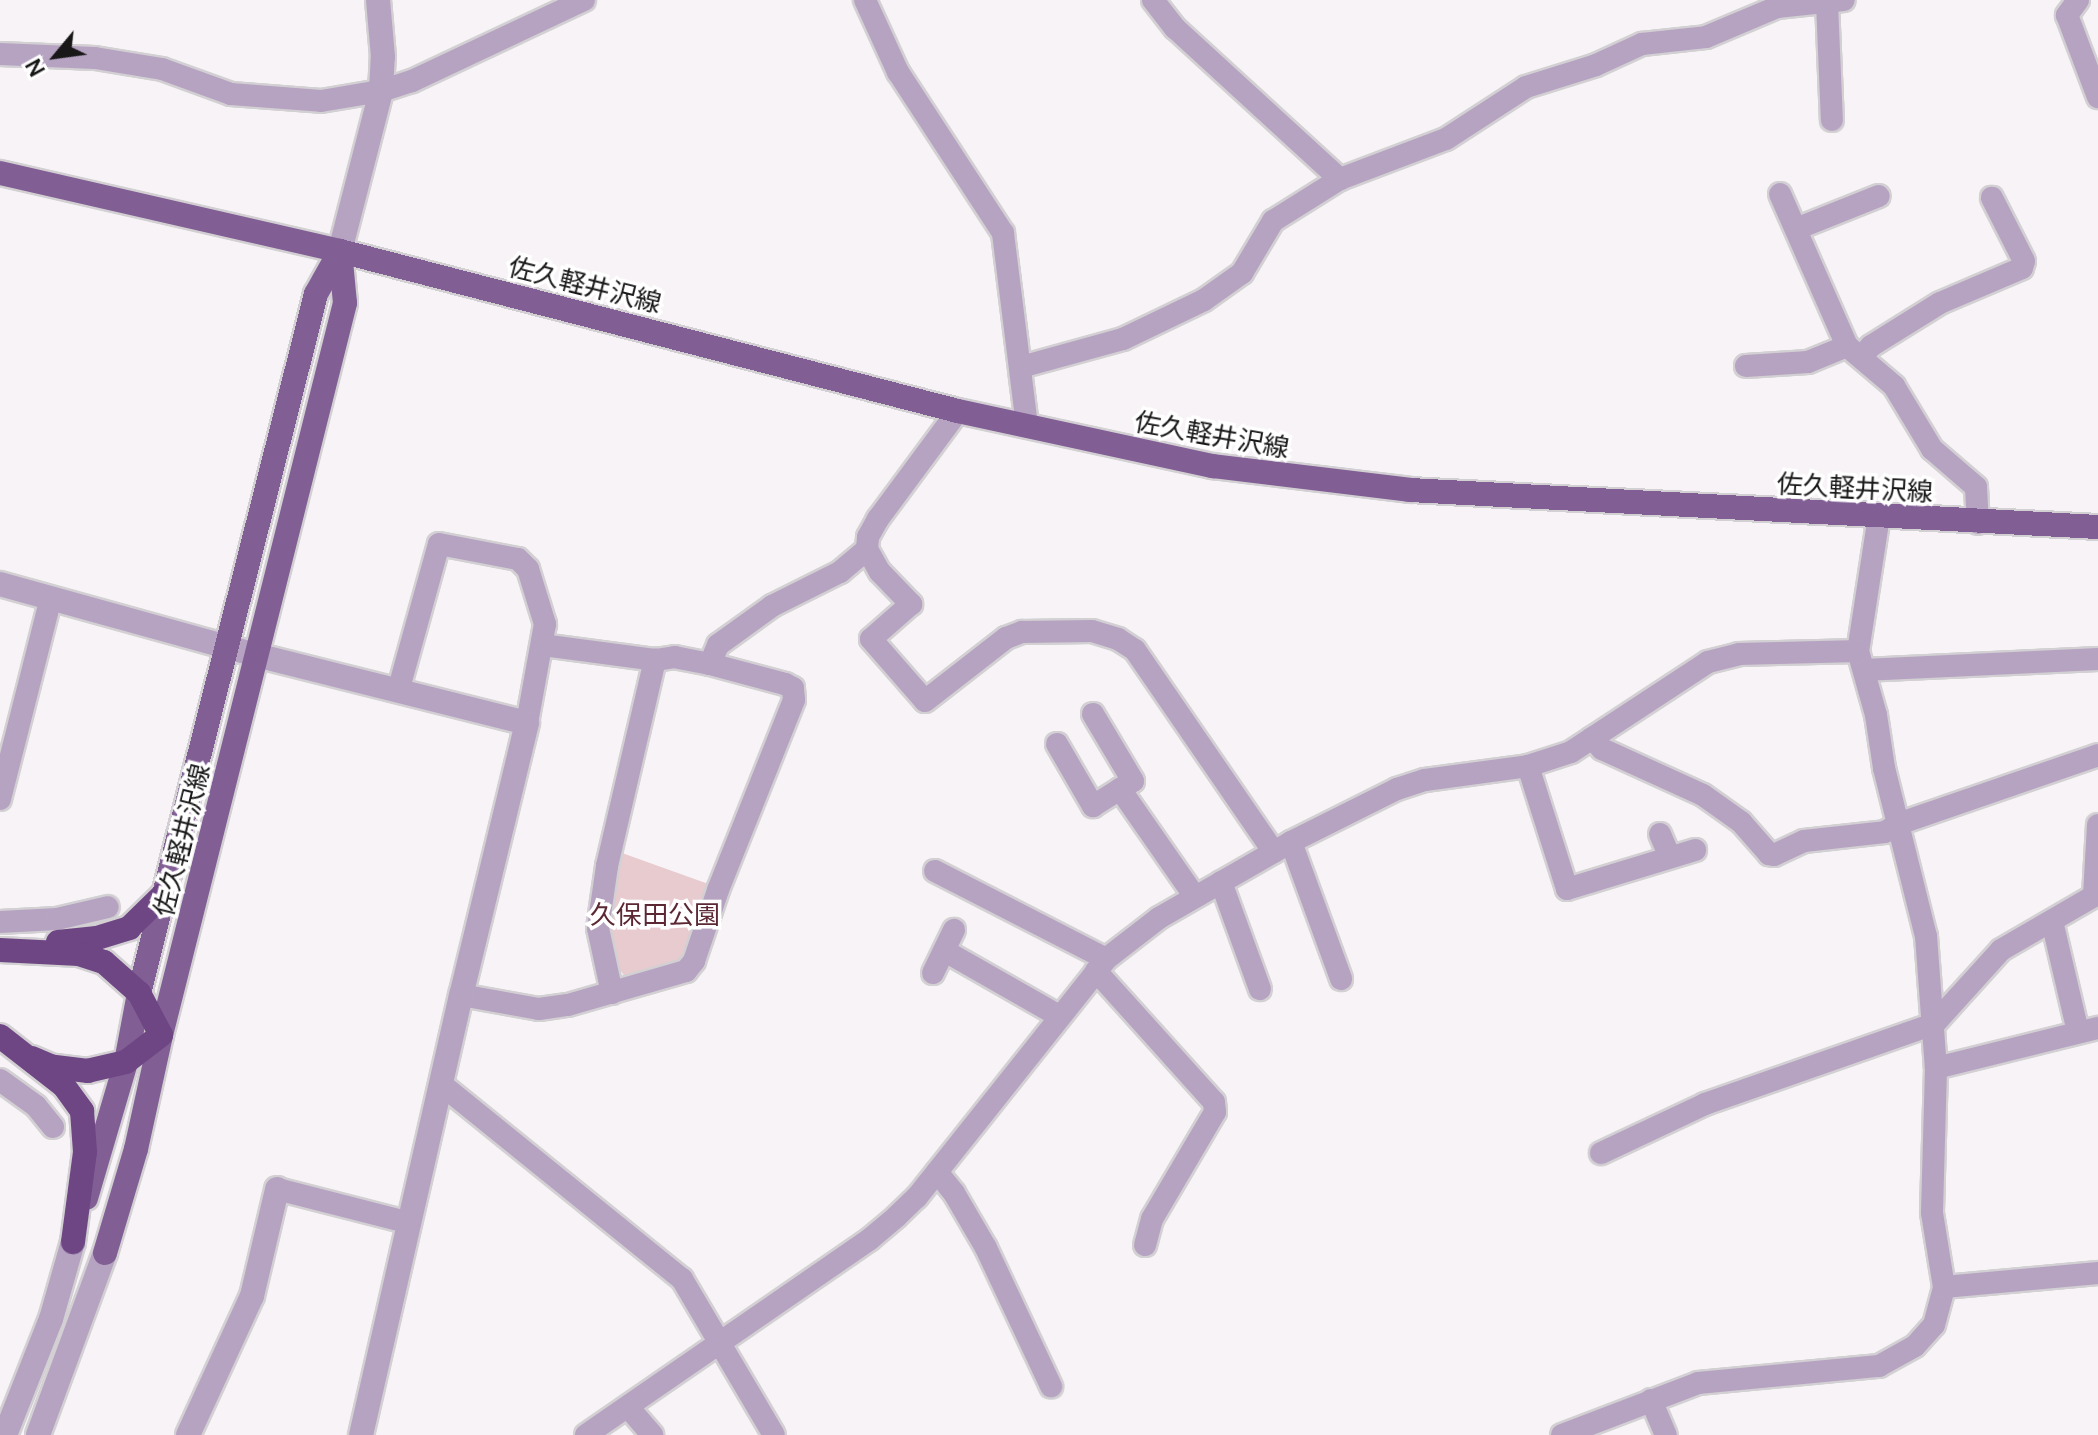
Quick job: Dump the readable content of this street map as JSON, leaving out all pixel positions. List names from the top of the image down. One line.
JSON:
{"streets":{"main road":["佐久軽井沢線"]},"parks":["久保田公園"],"north":"bottom left"}
